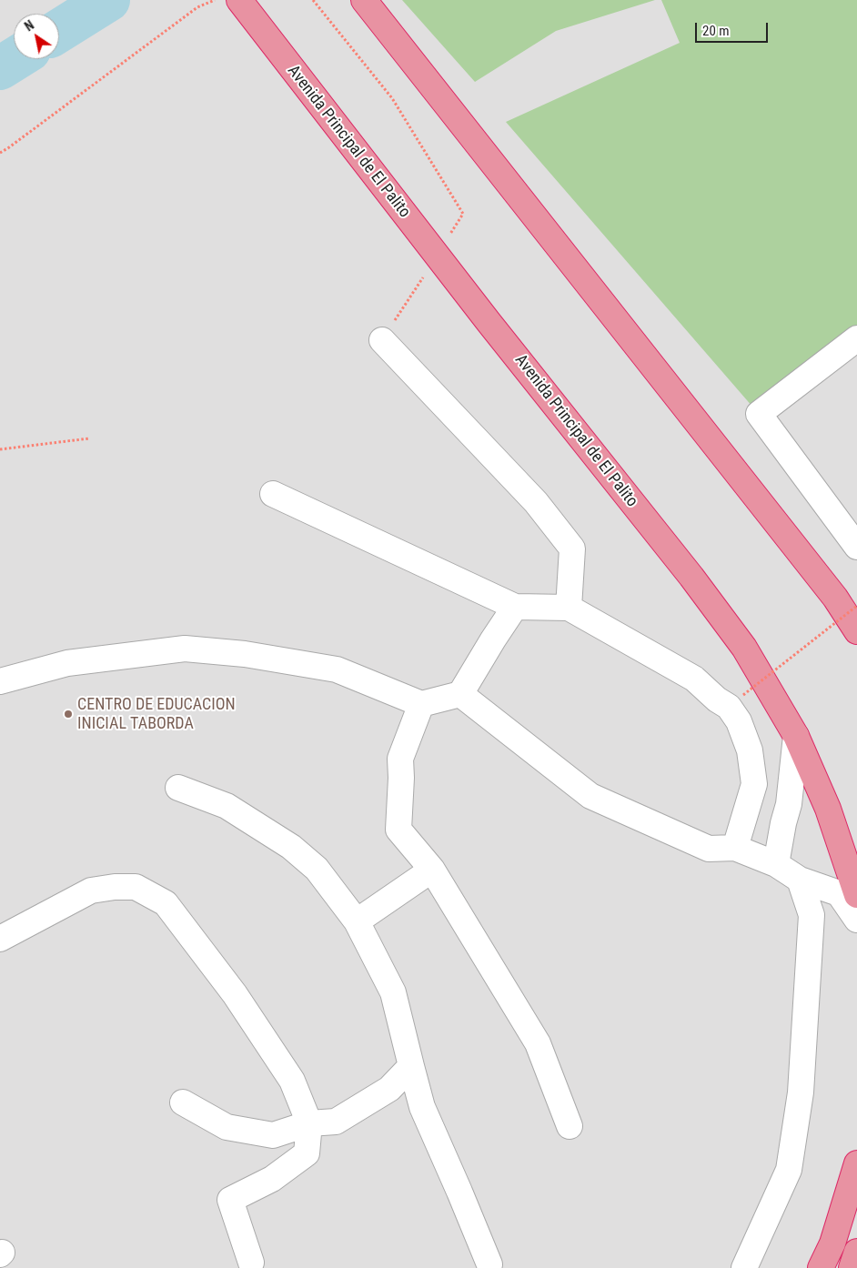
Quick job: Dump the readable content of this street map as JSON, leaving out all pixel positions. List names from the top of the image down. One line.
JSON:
{"streets":{"highway":["Avenida Principal de El Palito"]},"places":["CENTRO DE EDUCACION INICIAL TABORDA"],"scale_bar":"20 m","north":"top left"}
